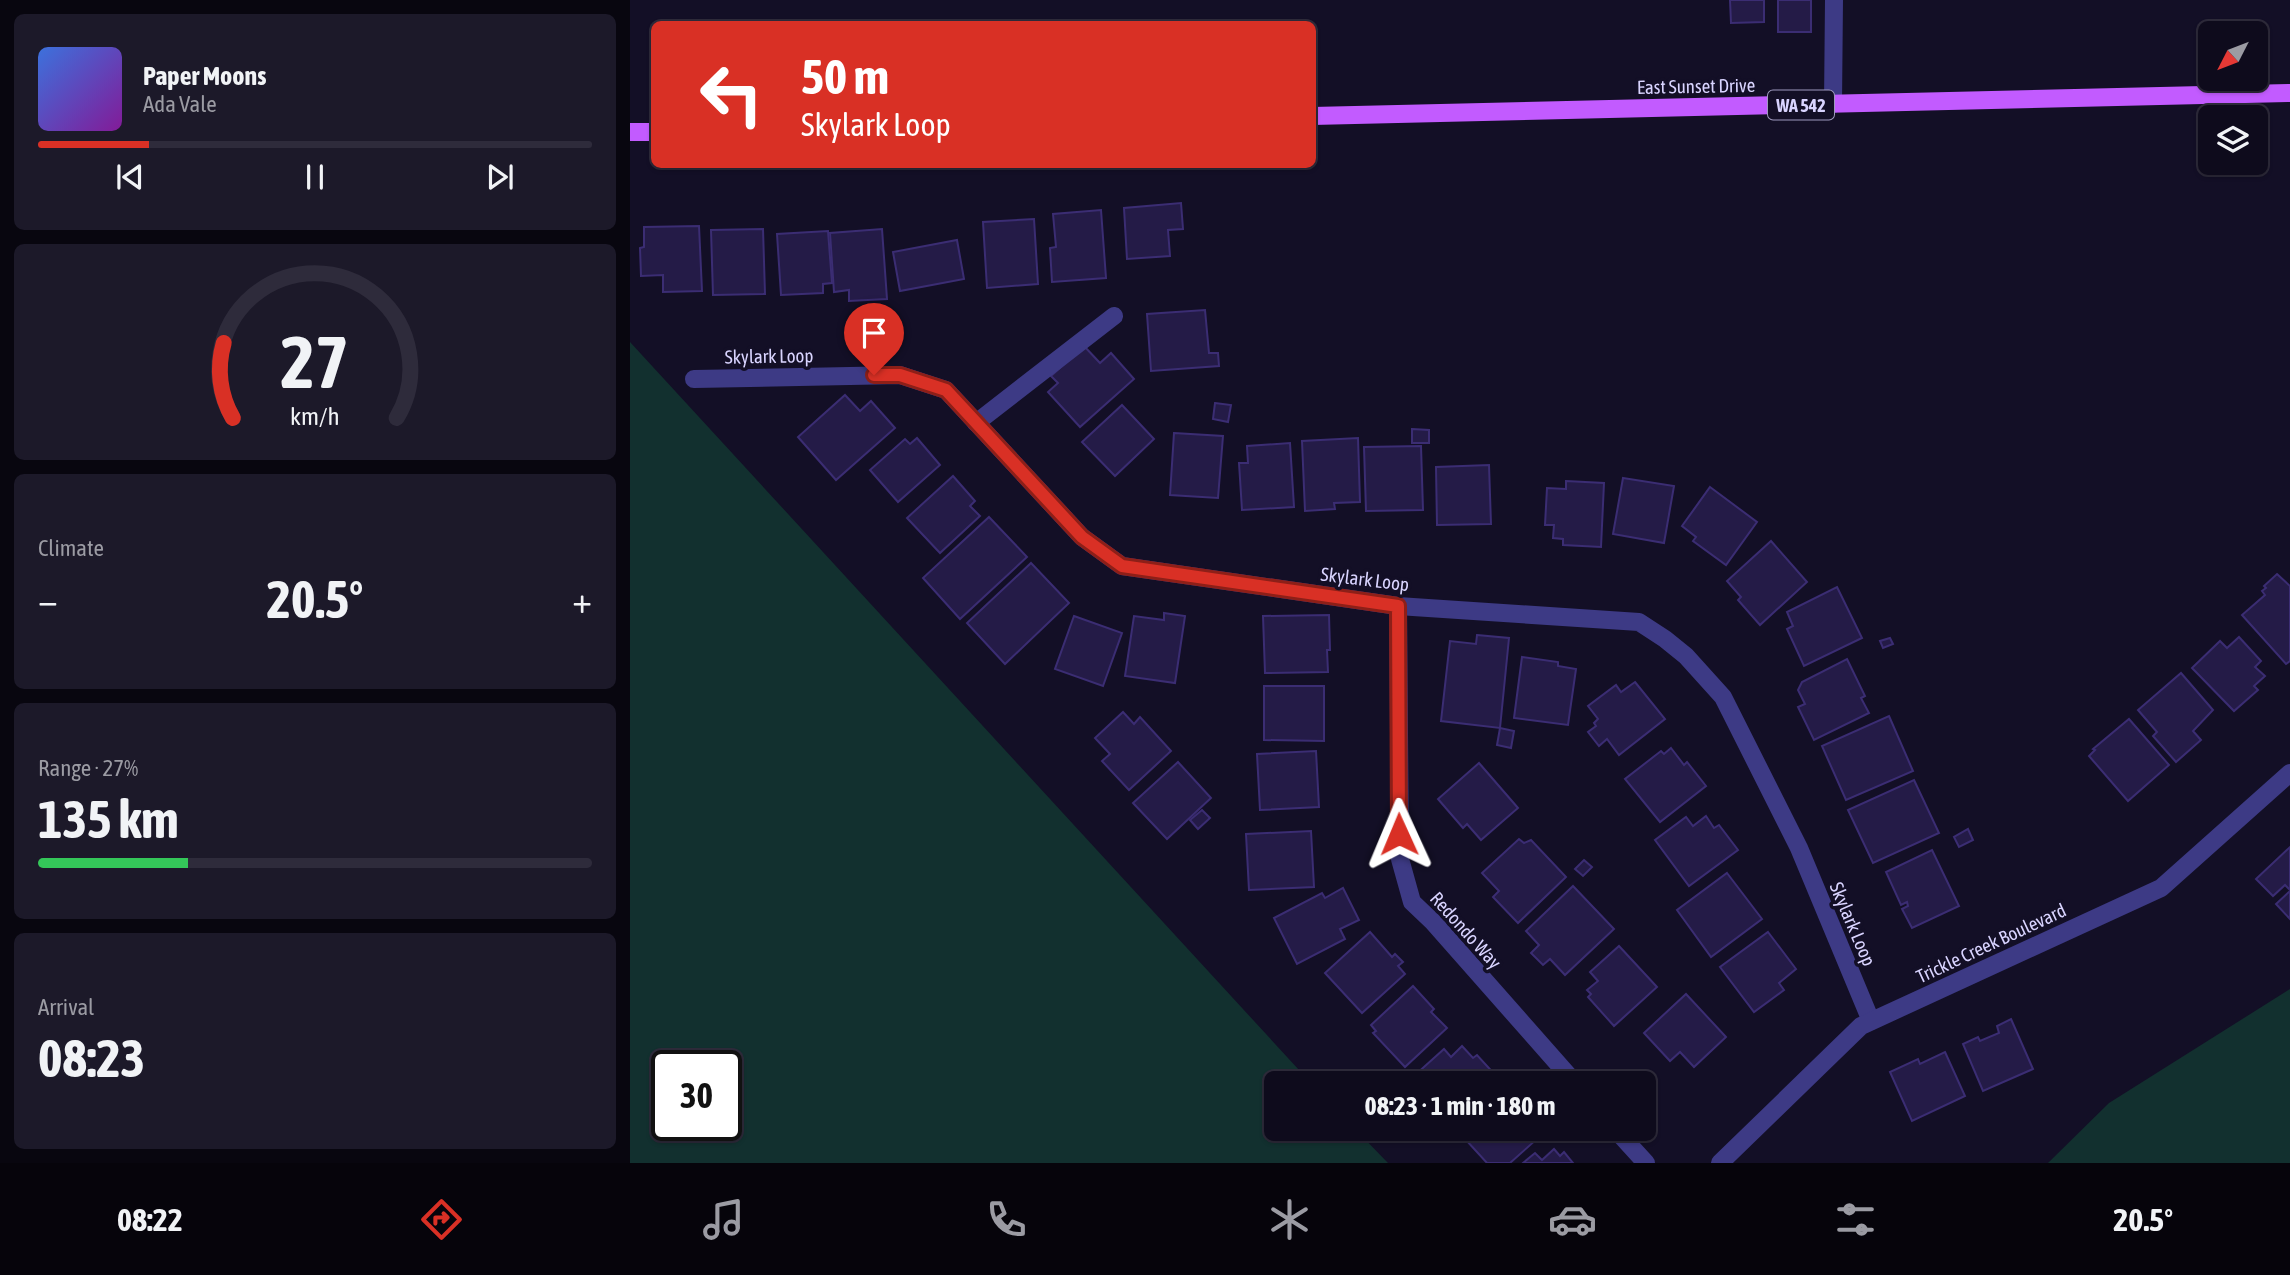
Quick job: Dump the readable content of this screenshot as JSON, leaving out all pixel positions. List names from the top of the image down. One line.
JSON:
{"streets":{"main road":["East Sunset Drive","WA 542"],"street":["Skylark Loop","Redondo Way","Trickle Creek Boulevard"]},"crossings":[["Skylark Loop","Redondo Way"],["Skylark Loop","Trickle Creek Boulevard"]],"north":"bottom left","page":{"turn":["50 m","Skylark Loop"],"song":["Paper Moons","Ada Vale"],"tile":["Climate",["Range · 27%","135 km"],["Arrival","08:23"]],"heat":["−","20.5°","+"],"limit":"30","trip":"08:23 · 1 min · 180 m","tabs":["08:22","20.5°"],"gauge":["27","km/h"]}}
